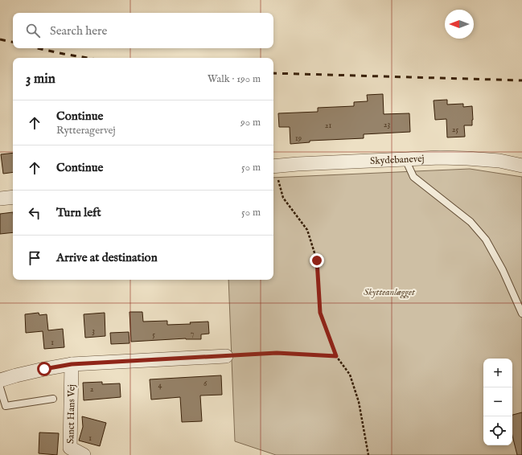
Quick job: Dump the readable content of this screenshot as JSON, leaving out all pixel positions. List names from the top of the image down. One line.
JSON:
{"streets":{"street":["Skydebanevej","Sanct Hans Vej"]},"parks":["Skytteanlægget"],"house_numbers":["23","21","25","19","3","7","5","1","6","4","2","1"],"north":"left","page":{"search":"Search here","heading":["3 min","Walk · 190 m"],"list":[["Continue","Rytteragervej","90 m"],["Continue","50 m"],["Turn left","50 m"],"Arrive at destination"],"map_buttons":["+","−"]}}
